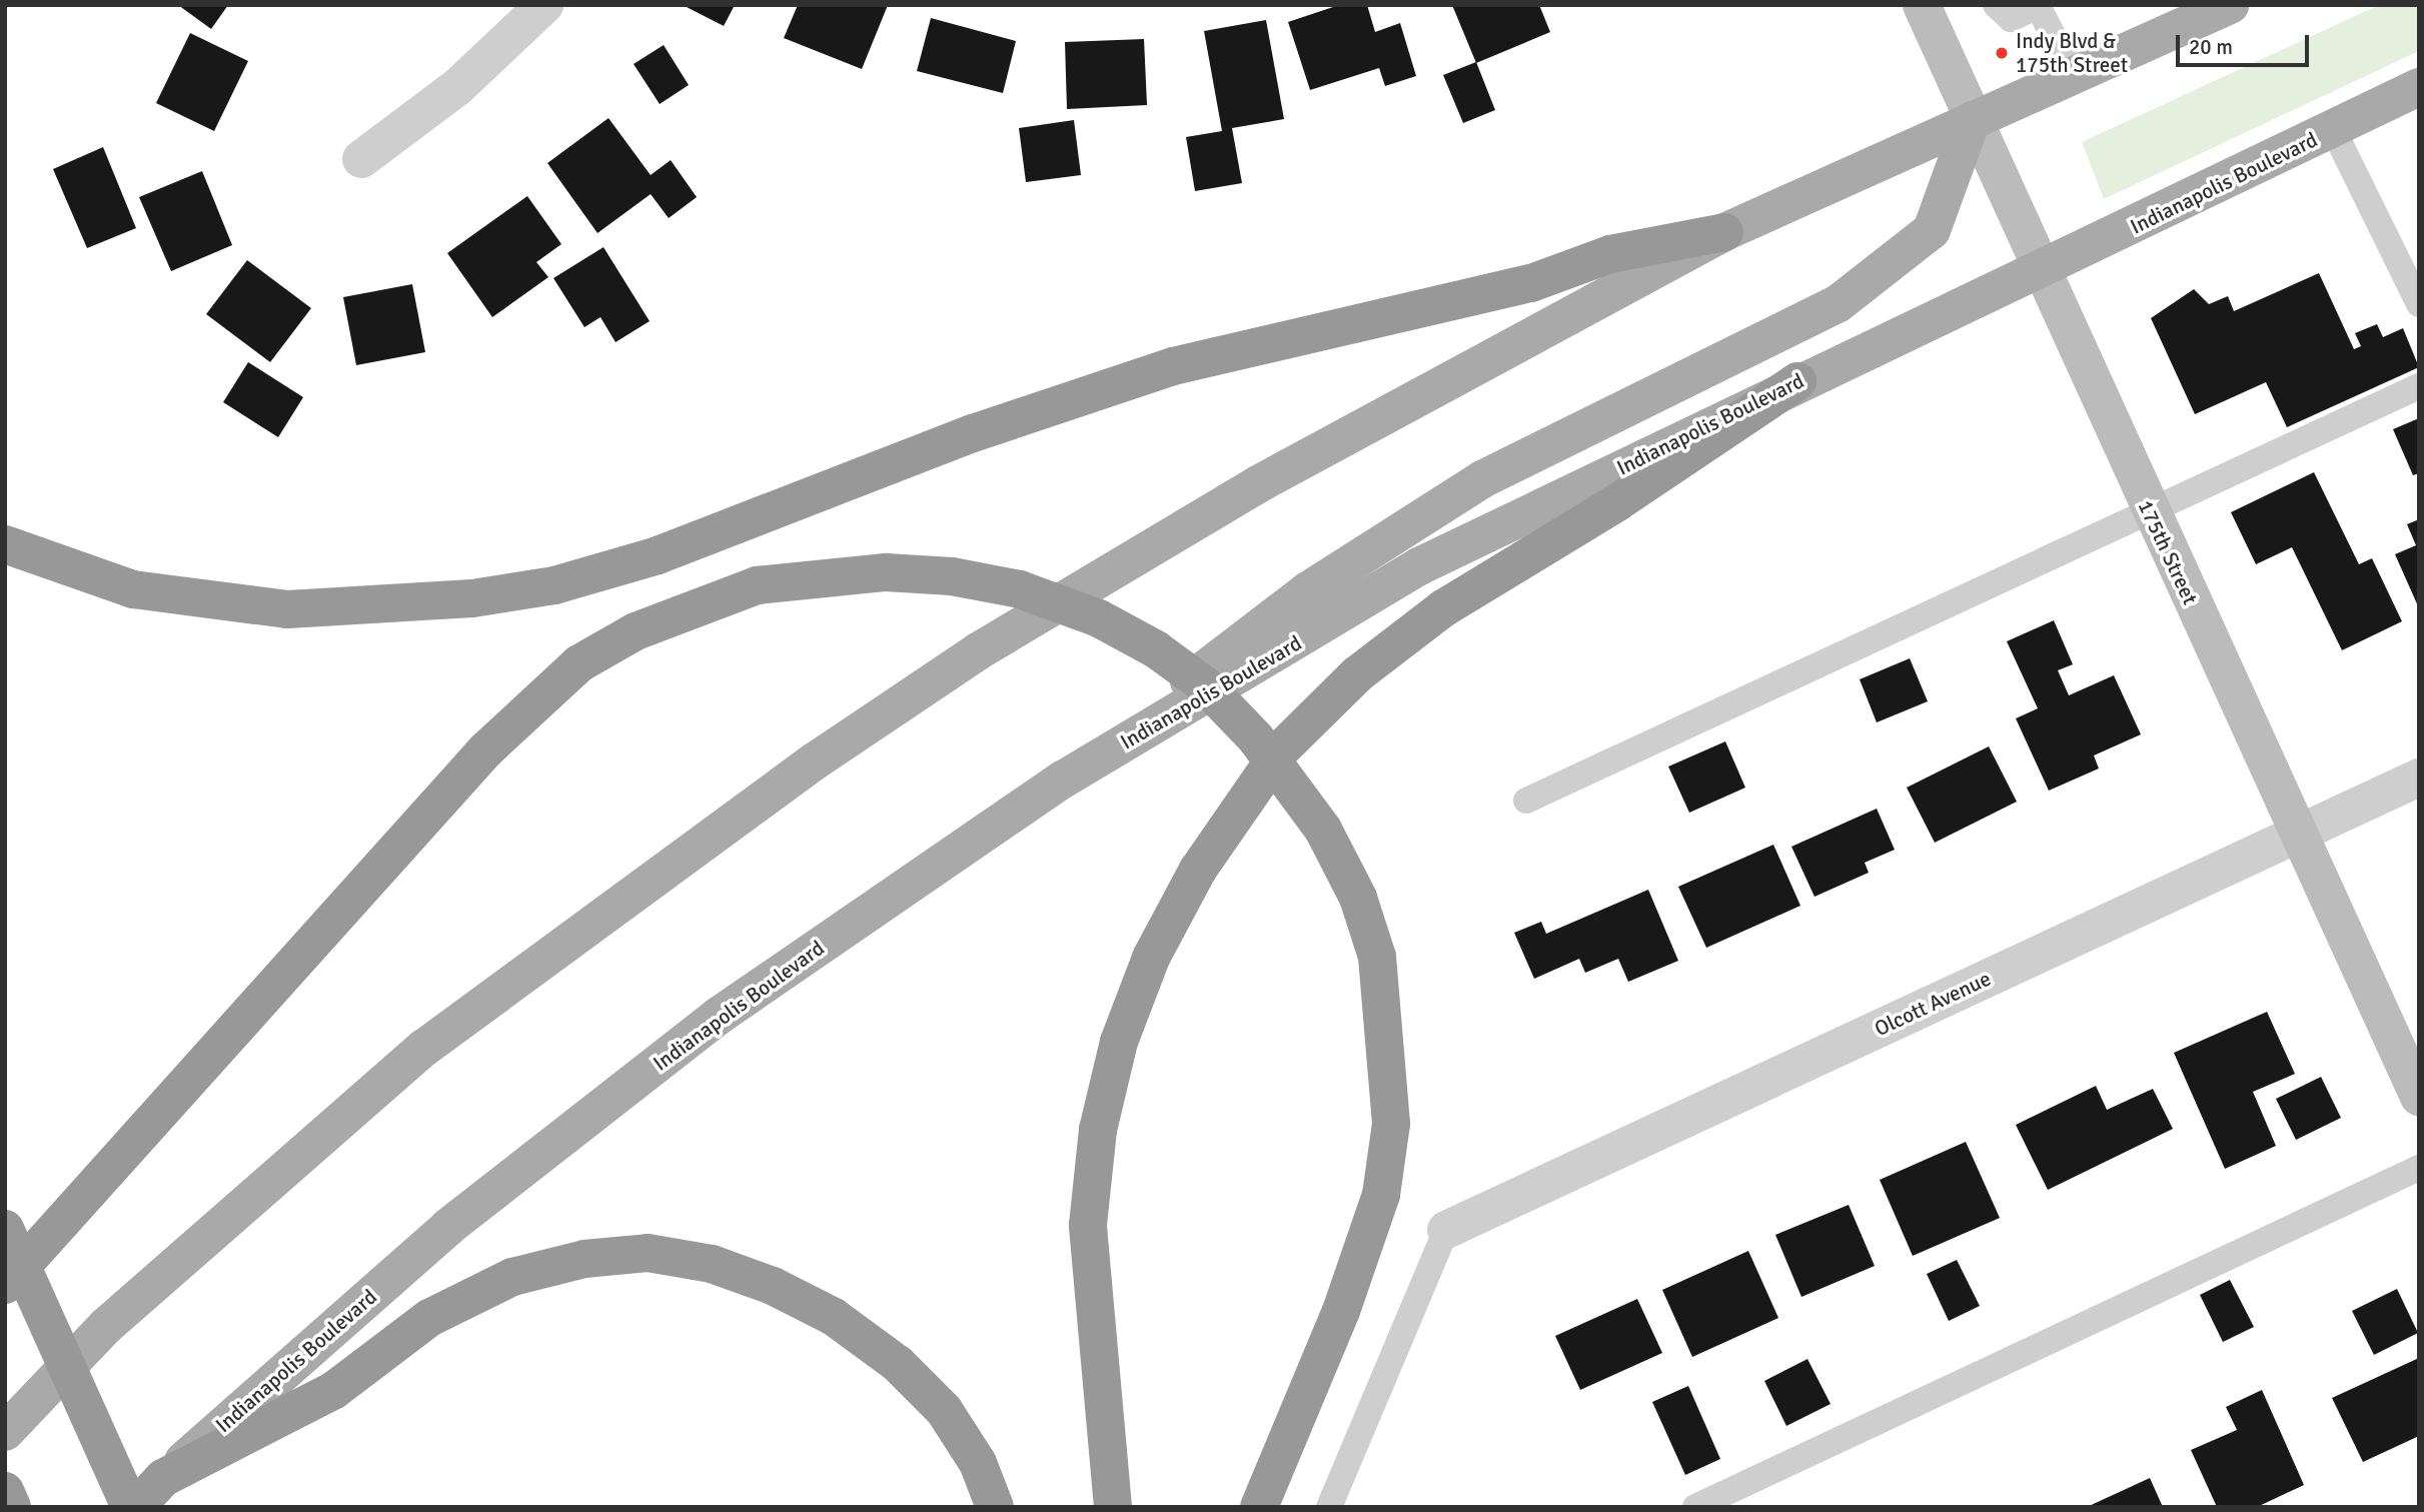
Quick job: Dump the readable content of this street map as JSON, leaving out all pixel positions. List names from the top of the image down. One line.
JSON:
{"streets":{"highway":["Indianapolis Boulevard"],"street":["175th Street","Olcott Avenue"]},"crossings":[["Indianapolis Boulevard","175th Street"],["175th Street","Olcott Avenue"]],"places":["Indy Blvd & 175th Street"],"scale_bar":"20 m"}
